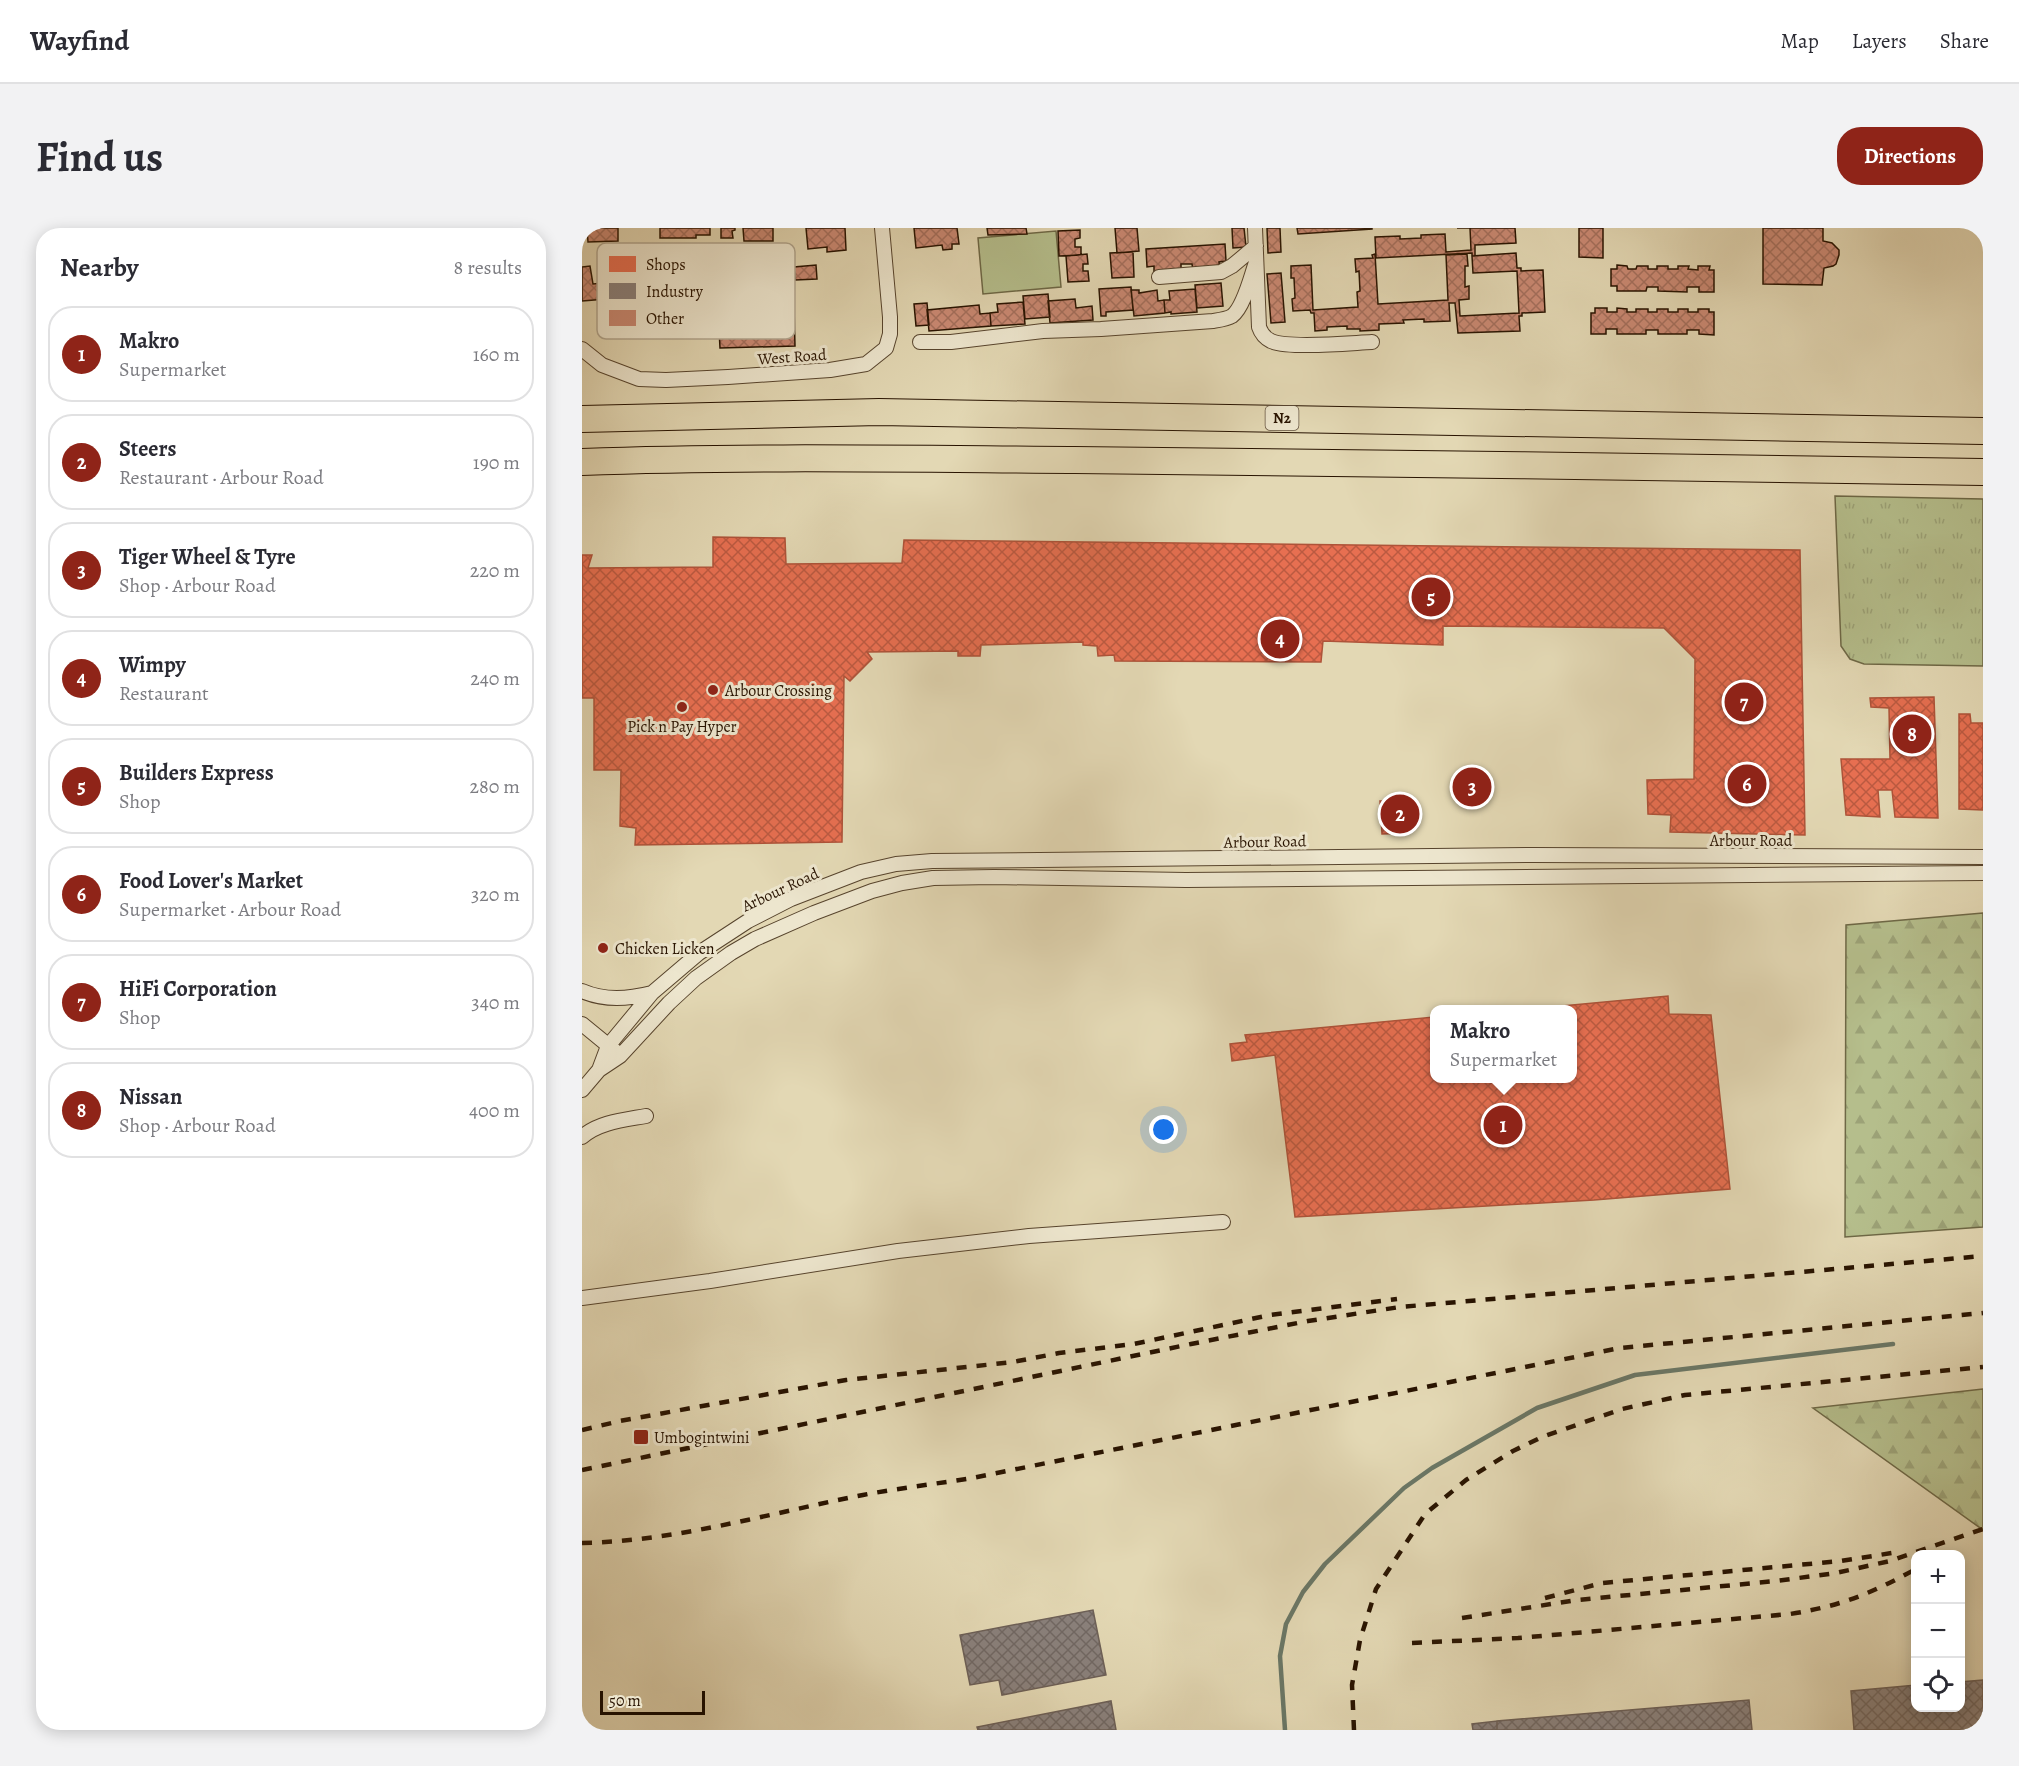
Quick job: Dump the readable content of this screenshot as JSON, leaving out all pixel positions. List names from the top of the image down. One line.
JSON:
{"streets":{"highway":["N2"],"street":["West Road","Arbour Road"]},"places":{"other":["Arbour Crossing","Pick n Pay Hyper","Chicken Licken"],"transit":["Umbogintwini"]},"legend":["Shops","Industry","Other"],"scale_bar":"50 m","page":{"header":"Wayfind","nav":["Map","Layers","Share"],"buttons":"Directions","title":"Find us","heading":["Nearby","8 results"],"list":[{"mark":"1","name":"Makro","note":"Supermarket","value":"160 m"},{"mark":"2","name":"Steers","note":"Restaurant · Arbour Road","value":"190 m"},{"mark":"3","name":"Tiger Wheel & Tyre","note":"Shop · Arbour Road","value":"220 m"},{"mark":"4","name":"Wimpy","note":"Restaurant","value":"240 m"},{"mark":"5","name":"Builders Express","note":"Shop","value":"280 m"},{"mark":"6","name":"Food Lover's Market","note":"Supermarket · Arbour Road","value":"320 m"},{"mark":"7","name":"HiFi Corporation","note":"Shop","value":"340 m"},{"mark":"8","name":"Nissan","note":"Shop · Arbour Road","value":"400 m"}],"pins":["5","4","7","8","6","3","2","1"],"popup":["Makro","Supermarket"],"map_buttons":["+","−"],"scale":"50 m"}}
